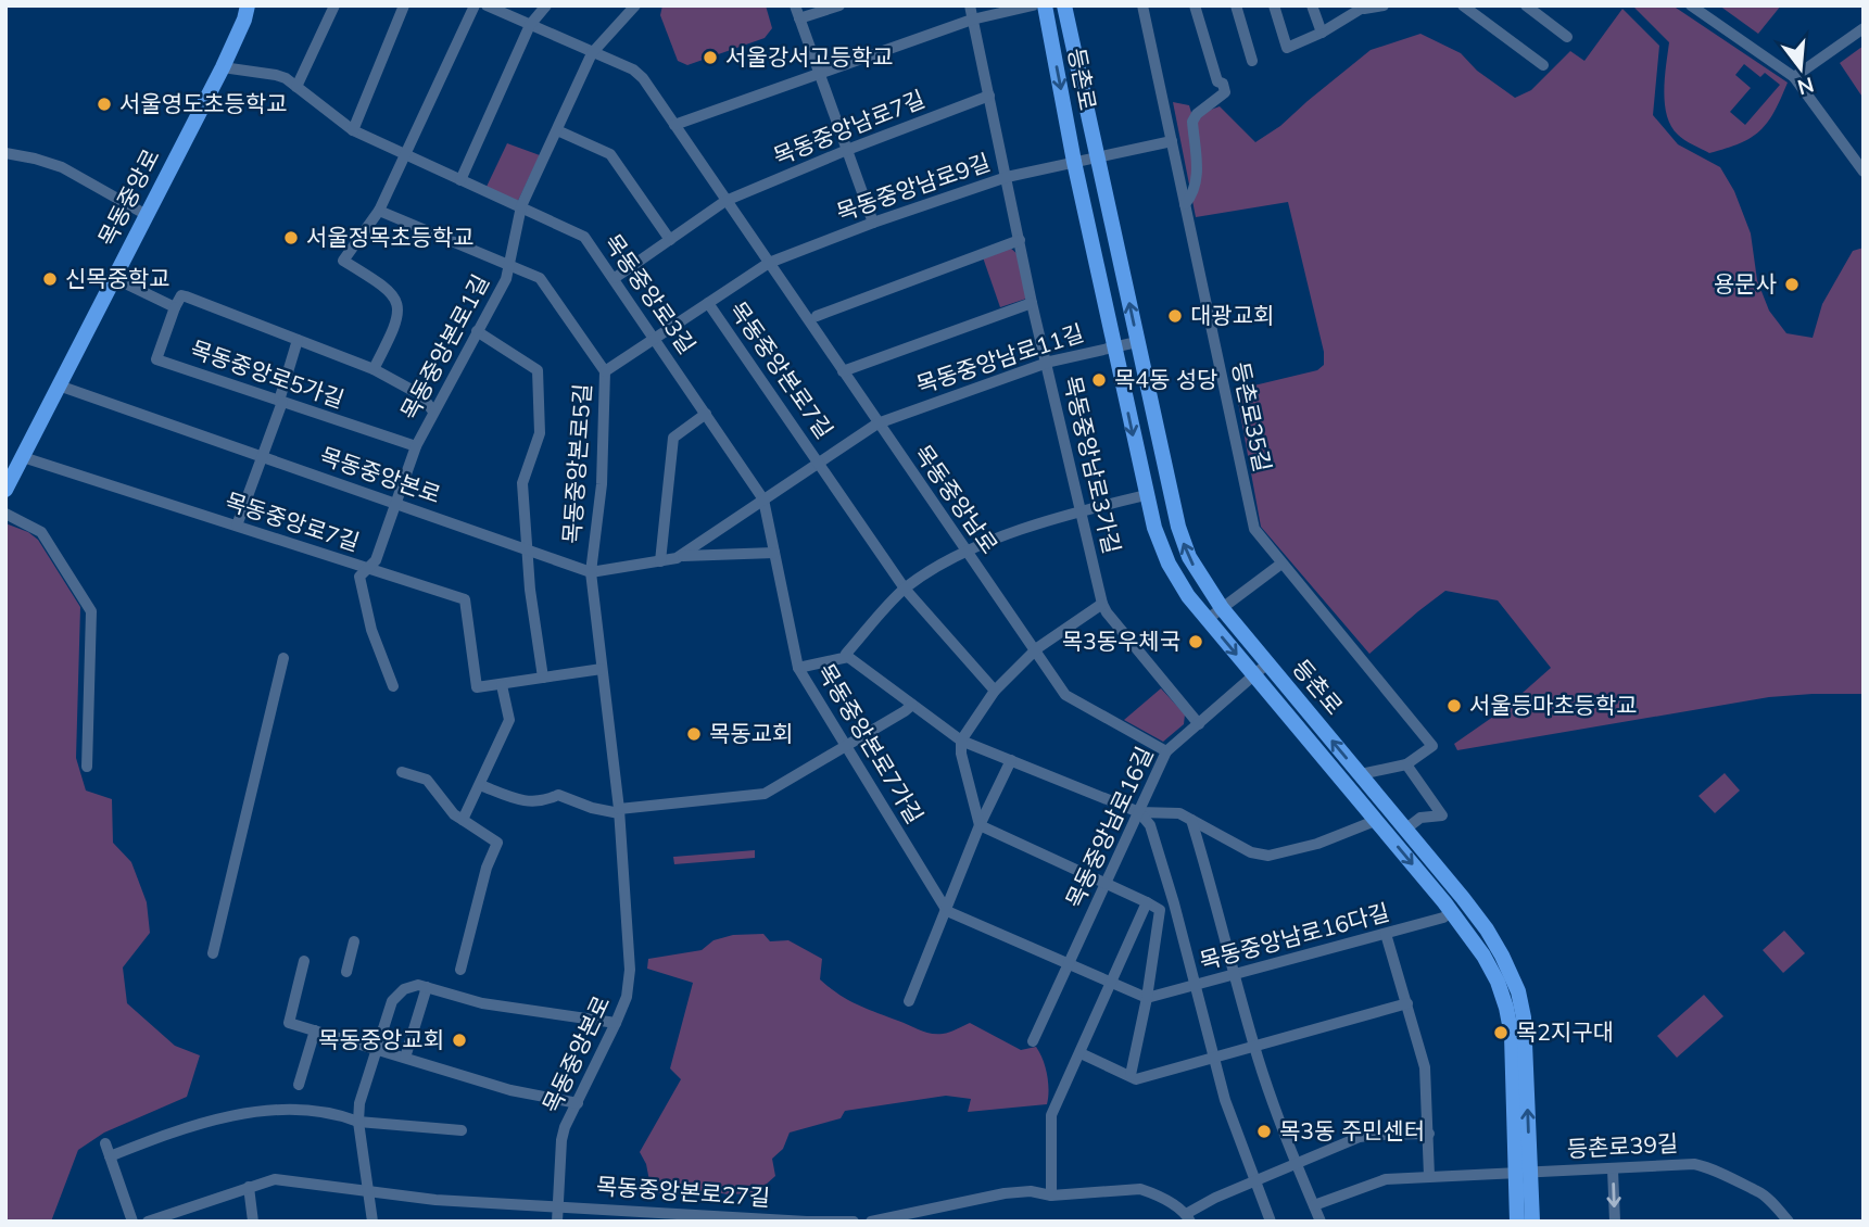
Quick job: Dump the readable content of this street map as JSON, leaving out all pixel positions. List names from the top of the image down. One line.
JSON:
{"streets":{"main road":["등촌로","목동중앙로"],"street":["목동중앙남로7길","목동중앙남로9길","목동중앙로3길","목동중앙본로1길","목동중앙남로11길","목동중앙본로7길","목동중앙로5가길","등촌로35길","목동중앙본로5길","목동중앙남로3가길","목동중앙본로","목동중앙남로","목동중앙로7길","목동중앙본로7가길","목동중앙남로16길","목동중앙남로16다길","등촌로39길","목동중앙본로27길"]},"crossings":[["등촌로","목동중앙남로9길"],["등촌로","목동중앙남로11길"],["등촌로","목동중앙남로16길"],["등촌로","목동중앙남로16다길"],["등촌로","등촌로39길"],["목동중앙남로7길","목동중앙남로3가길"],["목동중앙남로7길","목동중앙남로"],["목동중앙남로9길","목동중앙로3길"],["목동중앙남로9길","목동중앙본로7길"],["목동중앙남로9길","목동중앙본로5길"],["목동중앙남로9길","목동중앙남로3가길"],["목동중앙남로9길","목동중앙남로"],["목동중앙로","목동중앙로3길"],["목동중앙로","목동중앙본로"],["목동중앙로","목동중앙로7길"],["목동중앙로3길","목동중앙본로1길"],["목동중앙로3길","목동중앙본로7길"],["목동중앙로3길","목동중앙본로7가길"],["목동중앙본로1길","목동중앙로5가길"],["목동중앙본로1길","목동중앙본로5길"],["목동중앙본로1길","목동중앙본로"],["목동중앙본로1길","목동중앙남로"],["목동중앙본로1길","목동중앙로7길"],["목동중앙남로11길","목동중앙본로7길"],["목동중앙남로11길","목동중앙남로3가길"],["목동중앙남로11길","목동중앙남로"],["목동중앙본로7길","목동중앙본로5길"],["목동중앙본로7길","목동중앙본로"],["목동중앙본로7길","목동중앙남로"],["목동중앙본로7길","목동중앙본로7가길"],["목동중앙본로5길","목동중앙본로"],["목동중앙남로3가길","목동중앙남로16길"],["목동중앙본로","목동중앙본로27길"],["목동중앙남로","목동중앙남로16길"]],"places":["서울강서고등학교","서울영도초등학교","서울정목초등학교","신목중학교","용문사","대광교회","목4동 성당","목3동우체국","서울등마초등학교","목동교회","목2지구대","목동중앙교회","목3동 주민센터"],"north":"bottom"}
